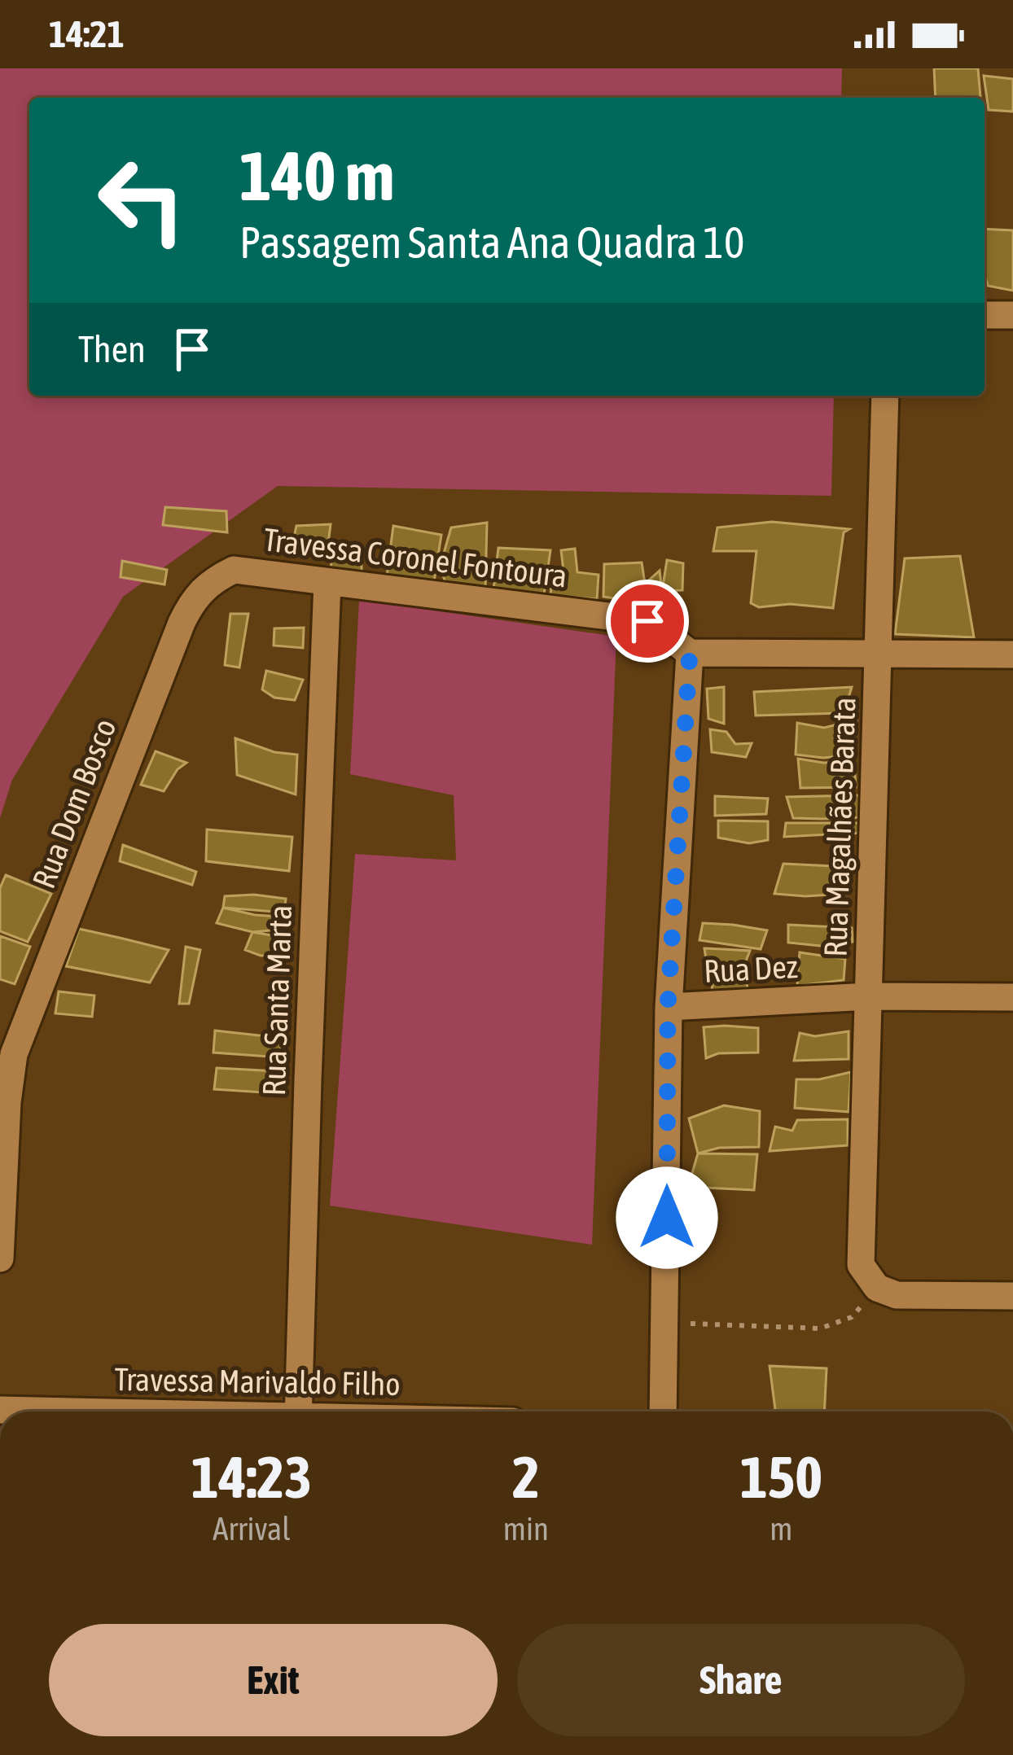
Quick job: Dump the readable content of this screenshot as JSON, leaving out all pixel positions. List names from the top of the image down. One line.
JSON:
{"streets":{"street":["Travessa Coronel Fontoura","Rua Dom Bosco","Rua Magalhães Barata","Rua Dez","Rua Santa Marta","Travessa Marivaldo Filho"]},"crossings":[["Travessa Coronel Fontoura","Rua Dom Bosco"],["Travessa Coronel Fontoura","Rua Santa Marta"],["Rua Magalhães Barata","Rua Dez"]],"page":{"status":"14:21","turn":["140 m","Passagem Santa Ana Quadra 10"],"then":"Then","eta":["14:23","Arrival","2","min","150","m"],"buttons":["Exit","Share"]}}
